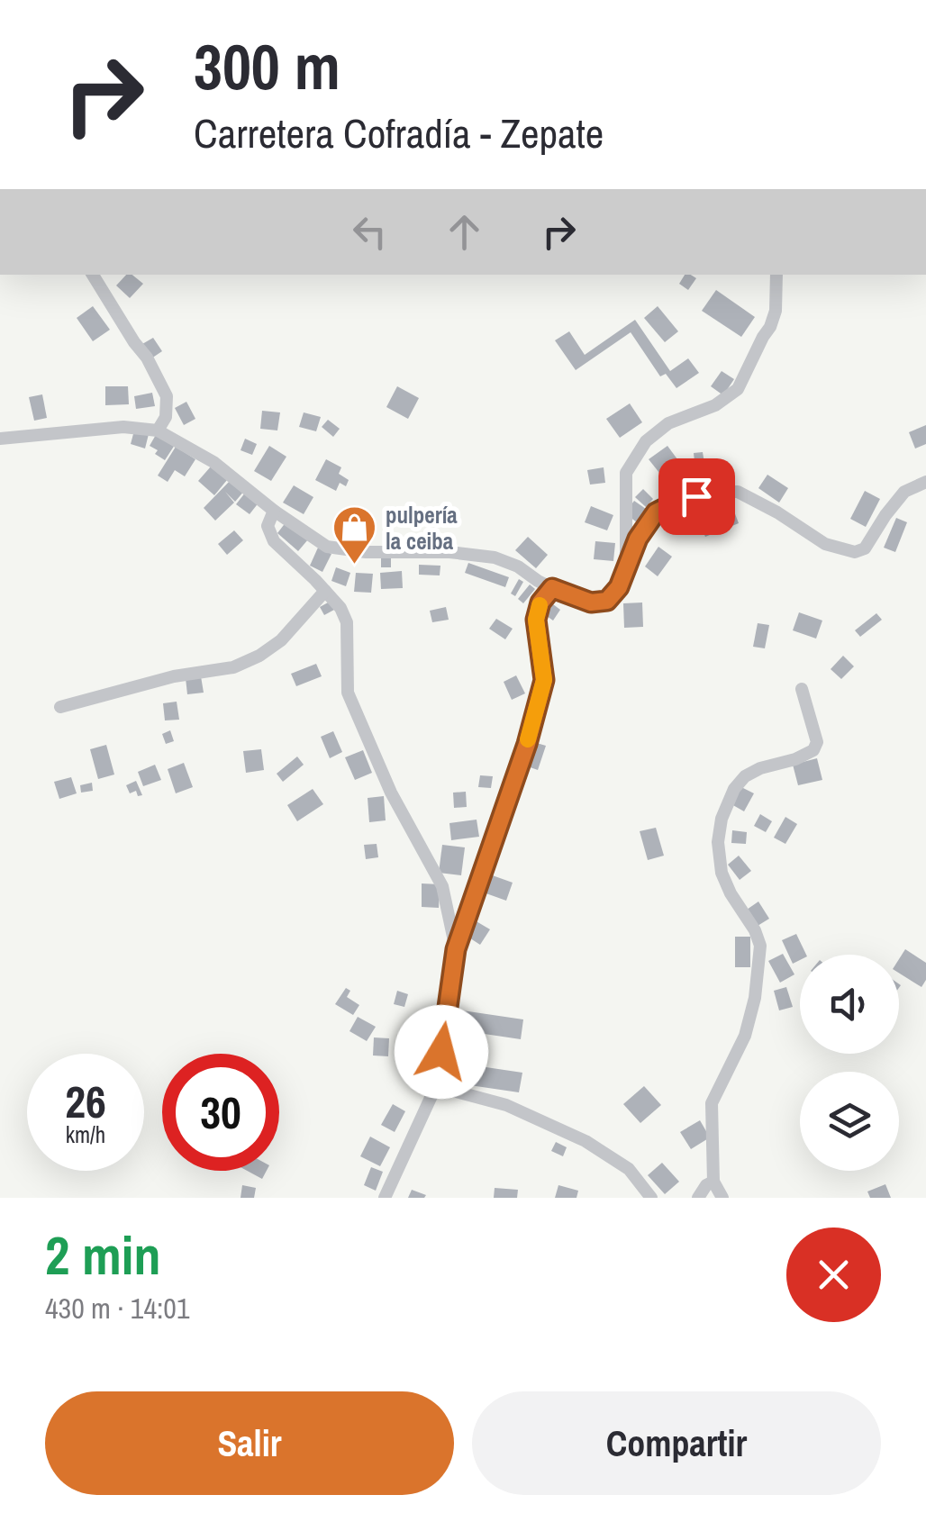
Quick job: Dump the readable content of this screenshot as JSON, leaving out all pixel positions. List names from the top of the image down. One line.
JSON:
{"places":{"shop":["pulpería la ceiba"]},"page":{"turn":["300 m","Carretera Cofradía - Zepate"],"speed":"26 km/h","limit":"30","heading":["2 min","430 m · 14:01"],"buttons":["Salir","Compartir"]}}
